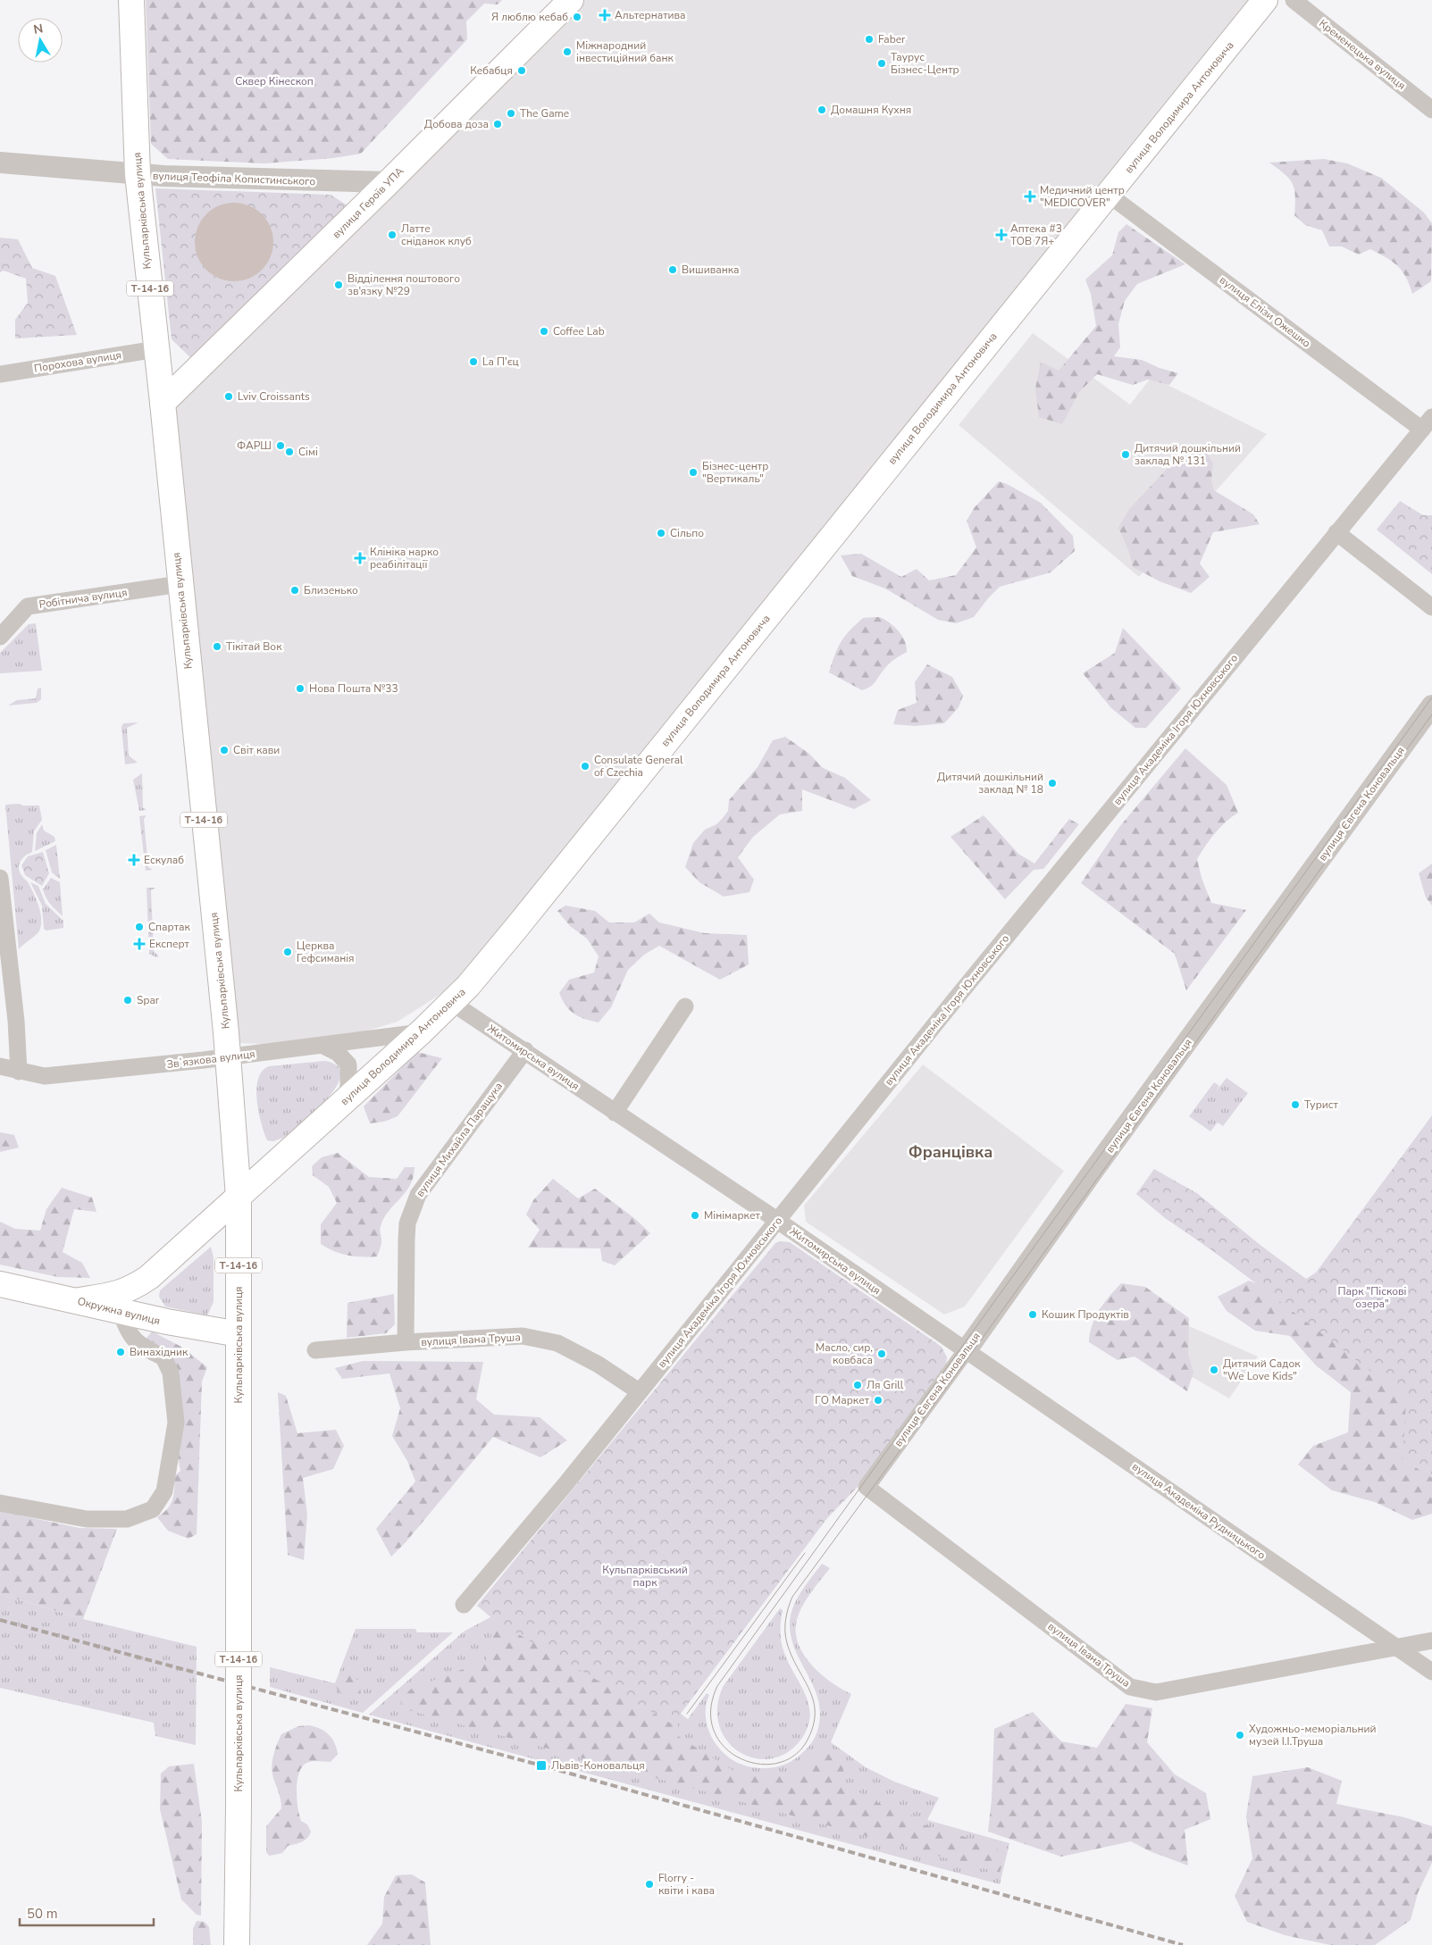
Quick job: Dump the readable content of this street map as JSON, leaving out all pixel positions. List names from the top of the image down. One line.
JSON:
{"streets":{"main road":["вулиця Володимира Антоновича","вулиця Героїв УПА","Кульпарківська вулиця","Т-14-16","Окружна вулиця"],"street":["Кременецька вулиця","вулиця Теофіла Копистинського","вулиця Елізи Ожешко","Порохова вулиця","Робітнича вулиця","вулиця Академіка Ігоря Юхновського","вулиця Євгена Коновальця","Житомирська вулиця","Звʼязкова вулиця","вулиця Михайла Паращука","вулиця Івана Труша","вулиця Академіка Рудницького"]},"crossings":[["вулиця Володимира Антоновича","Кульпарківська вулиця"],["вулиця Володимира Антоновича","вулиця Елізи Ожешко"],["вулиця Володимира Антоновича","Житомирська вулиця"],["вулиця Володимира Антоновича","Звʼязкова вулиця"],["вулиця Володимира Антоновича","Окружна вулиця"],["вулиця Теофіла Копистинського","вулиця Героїв УПА"],["вулиця Теофіла Копистинського","Кульпарківська вулиця"],["вулиця Героїв УПА","Кульпарківська вулиця"],["Кульпарківська вулиця","Порохова вулиця"],["Кульпарківська вулиця","Робітнича вулиця"],["Кульпарківська вулиця","Звʼязкова вулиця"],["Кульпарківська вулиця","Окружна вулиця"],["вулиця Елізи Ожешко","вулиця Академіка Ігоря Юхновського"],["вулиця Академіка Ігоря Юхновського","Житомирська вулиця"],["вулиця Академіка Ігоря Юхновського","вулиця Івана Труша"],["вулиця Євгена Коновальця","Житомирська вулиця"],["вулиця Євгена Коновальця","вулиця Івана Труша"],["вулиця Євгена Коновальця","вулиця Академіка Рудницького"],["Житомирська вулиця","вулиця Михайла Паращука"],["Житомирська вулиця","вулиця Академіка Рудницького"],["вулиця Михайла Паращука","вулиця Івана Труша"],["вулиця Івана Труша","вулиця Академіка Рудницького"]],"districts":["Францівка"],"parks":["Сквер Кінескоп","Парк \"Піскові озера\"","Кульпарківський парк"],"places":{"health":["Альтернатива","Медичний центр \"MEDICOVER\"","Аптека #3 ТОВ 7Я+","Клініка нарко реабілітації","Ескулаб","Експерт"],"other":["Я люблю кебаб","Faber","Міжнародний інвестиційний банк","Таурус Бізнес-Центр","Кебабця","Домашня Кухня","The Game","Добова доза","Латте сніданок клуб","Вишиванка","Відділення поштового зв'язку №29","Coffee Lab","La П'єц","Lviv Croissants","ФАРШ","Сімі","Дитячий дошкільний заклад № 131","Бізнес-центр \"Вертикаль\"","Сільпо","Близенько","Тікітай Вок","Нова Пошта №33","Світ кави","Consulate General of Czechia","Дитячий дошкільний заклад № 18","Спартак","Церква Гефсиманія","Spar","Турист","Мінімаркет","Кошик Продуктів","Винахідник","Масло, сир, ковбаса","Дитячий Садок \"We Love Kids\"","Ля Grill","ГО Маркет","Художньо-меморіальний музей І.І.Труша","Florry - квіти і кава"],"transit":["Львів-Коновальця"]},"scale_bar":"50 m","north":"top"}
